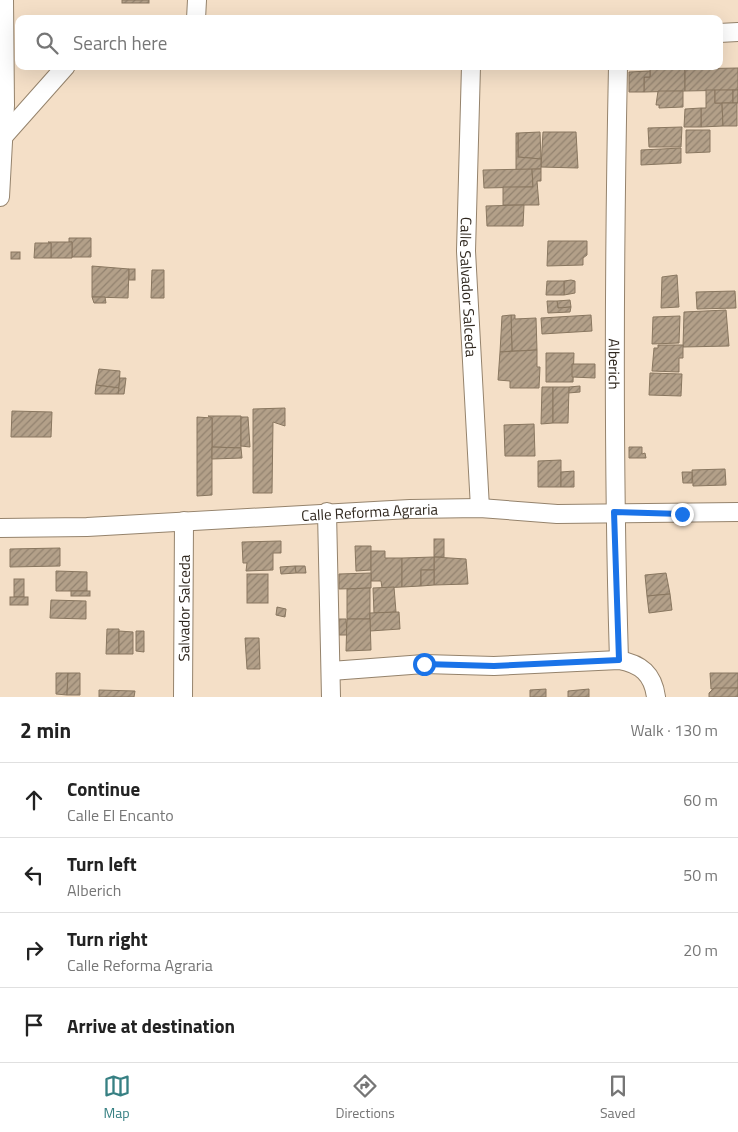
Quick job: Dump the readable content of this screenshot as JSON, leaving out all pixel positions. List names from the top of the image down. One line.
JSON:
{"streets":{"street":["Calle Salvador Salceda","Alberich","Calle Reforma Agraria","Salvador Salceda"]},"crossings":[["Calle Salvador Salceda","Calle Reforma Agraria"],["Alberich","Calle Reforma Agraria"],["Calle Reforma Agraria","Salvador Salceda"]],"page":{"search":"Search here","heading":["2 min","Walk · 130 m"],"list":[["Continue","Calle El Encanto","60 m"],["Turn left","Alberich","50 m"],["Turn right","Calle Reforma Agraria","20 m"],"Arrive at destination"],"nav":["Map","Directions","Saved"]}}
